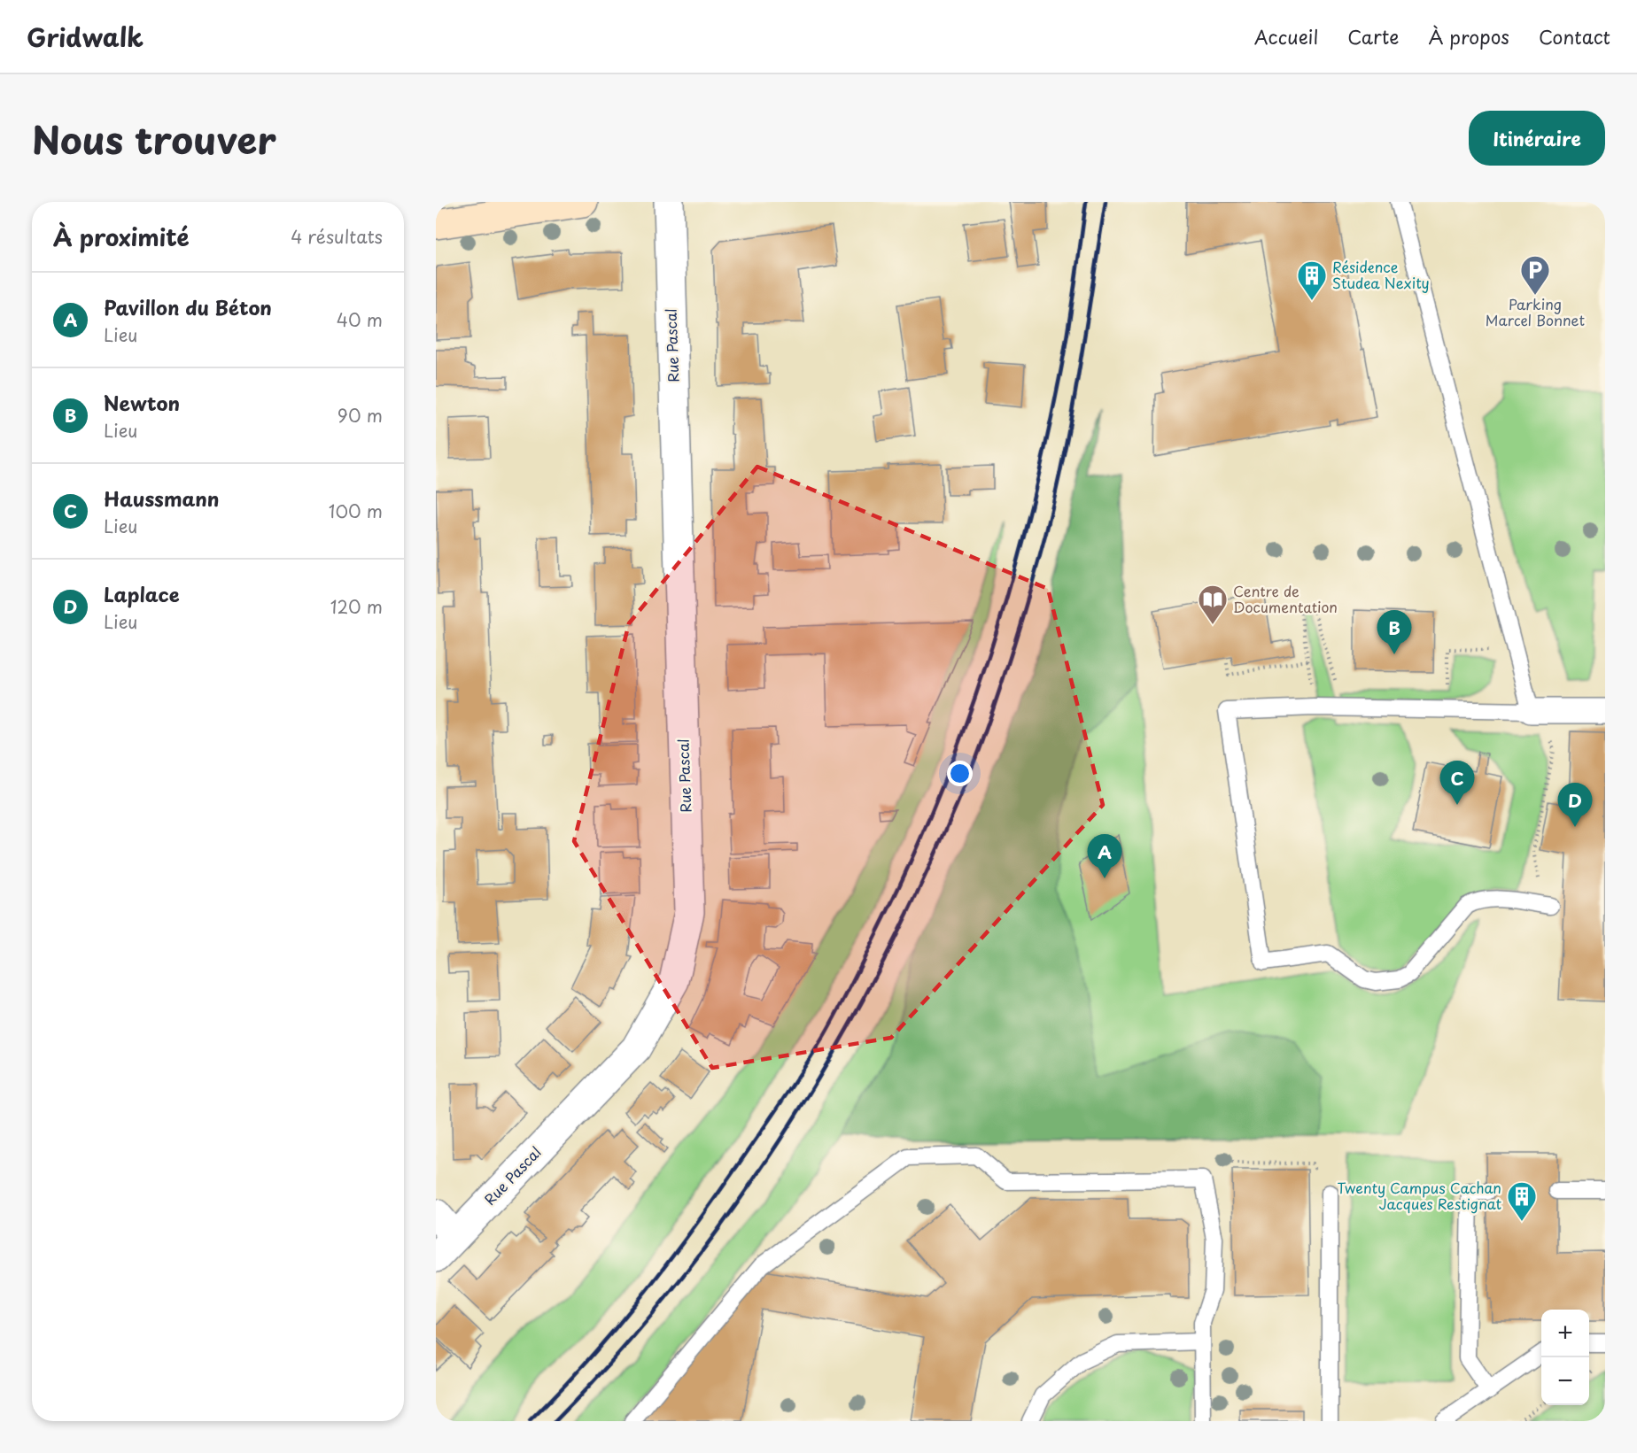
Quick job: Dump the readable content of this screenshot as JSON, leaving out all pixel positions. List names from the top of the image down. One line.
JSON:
{"streets":{"street":["Rue Pascal"]},"places":{"parking":["Parking Marcel Bonnet"],"building":["Résidence Studea Nexity","Twenty Campus Cachan Jacques Restignat"],"library":["Centre de Documentation"]},"page":{"header":"Gridwalk","nav":["Accueil","Carte","À propos","Contact"],"title":"Nous trouver","buttons":"Itinéraire","heading":["À proximité","4 résultats"],"list":[{"mark":"A","name":"Pavillon du Béton","note":"Lieu","value":"40 m"},{"mark":"B","name":"Newton","note":"Lieu","value":"90 m"},{"mark":"C","name":"Haussmann","note":"Lieu","value":"100 m"},{"mark":"D","name":"Laplace","note":"Lieu","value":"120 m"}],"pins":["B","C","D","A"],"map_buttons":["+","−"]}}
